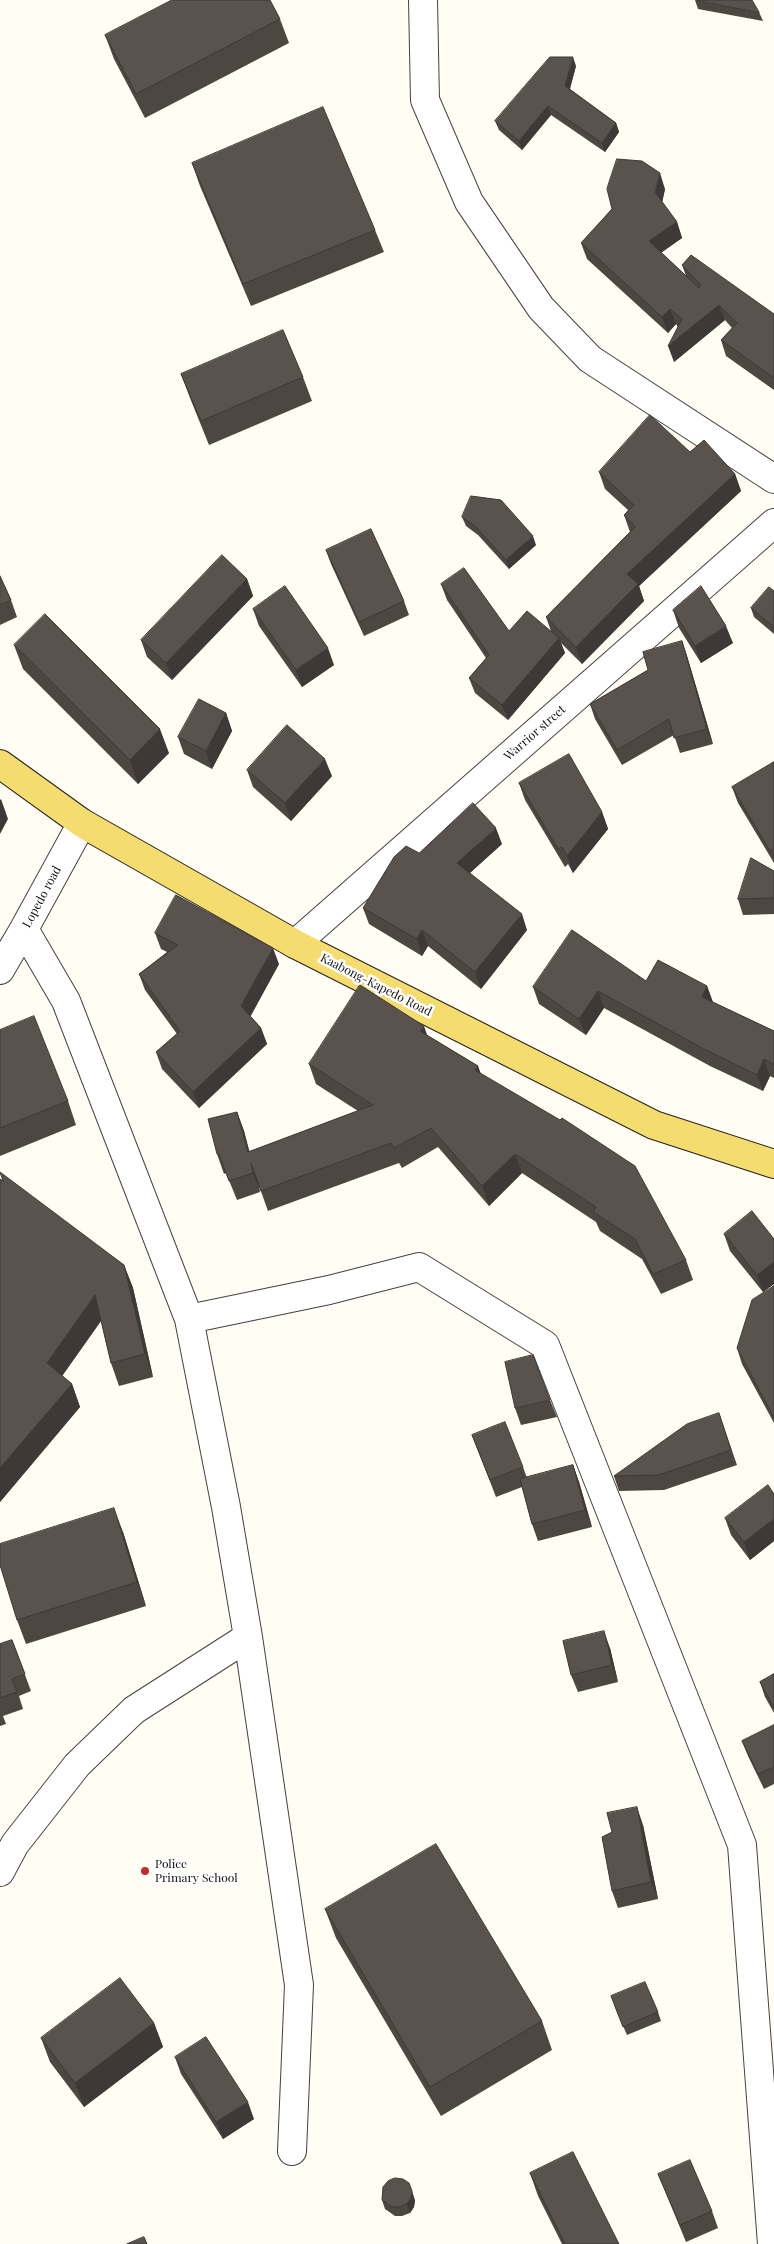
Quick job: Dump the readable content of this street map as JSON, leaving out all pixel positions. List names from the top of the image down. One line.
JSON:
{"streets":{"main road":["Kaabong-Kapedo Road"],"street":["Warrior street","Lopedo road"]},"crossings":[["Warrior street","Kaabong-Kapedo Road"],["Lopedo road","Kaabong-Kapedo Road"]],"places":["Police Primary School"]}
